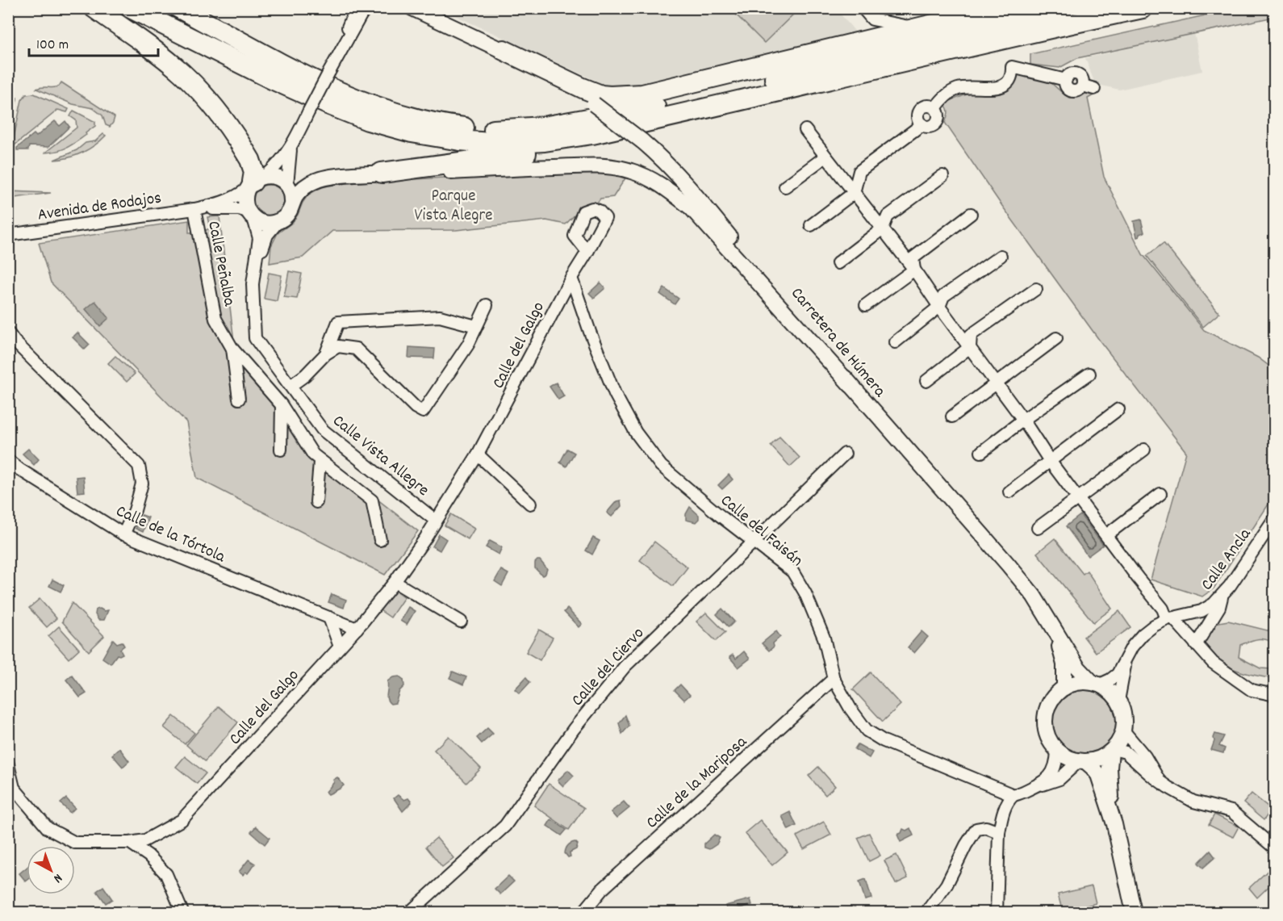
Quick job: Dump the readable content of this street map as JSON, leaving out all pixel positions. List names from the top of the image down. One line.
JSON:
{"streets":{"main road":["Carretera de Húmera"],"street":["Avenida de Rodajos","Calle Peñalba","Calle del Galgo","Calle Vista Allegre","Calle del Faisán","Calle de la Tórtola","Calle Ancla","Calle del Ciervo","Calle de la Mariposa"]},"crossings":[["Avenida de Rodajos","Calle Peñalba"],["Avenida de Rodajos","Calle Vista Allegre"],["Calle del Galgo","Calle Vista Allegre"],["Calle del Galgo","Calle del Faisán"],["Calle del Galgo","Calle de la Tórtola"],["Calle del Faisán","Calle del Ciervo"],["Calle del Faisán","Calle de la Mariposa"]],"parks":["Parque Vista Alegre"],"scale_bar":"100 m","north":"bottom right"}
